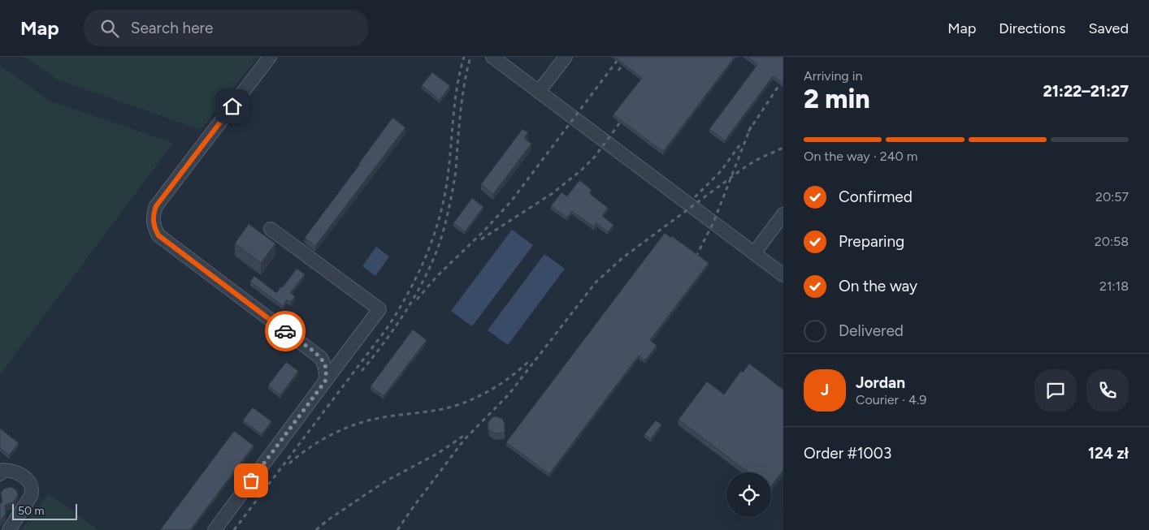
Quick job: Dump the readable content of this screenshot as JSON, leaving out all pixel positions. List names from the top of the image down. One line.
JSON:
{"scale_bar":"50 m","page":{"header":"Map","search":"Search here","nav":["Map","Directions","Saved"],"heading":["2 min","Arriving in","21:22–21:27"],"panel":["Jordan","Courier · 4.9","Order #1003","124 zł"],"bar":"On the way · 240 m","list":[["Confirmed","20:57"],["Preparing","20:58"],["On the way","21:18"],"Delivered"],"round":"J","scale":"50 m"}}
